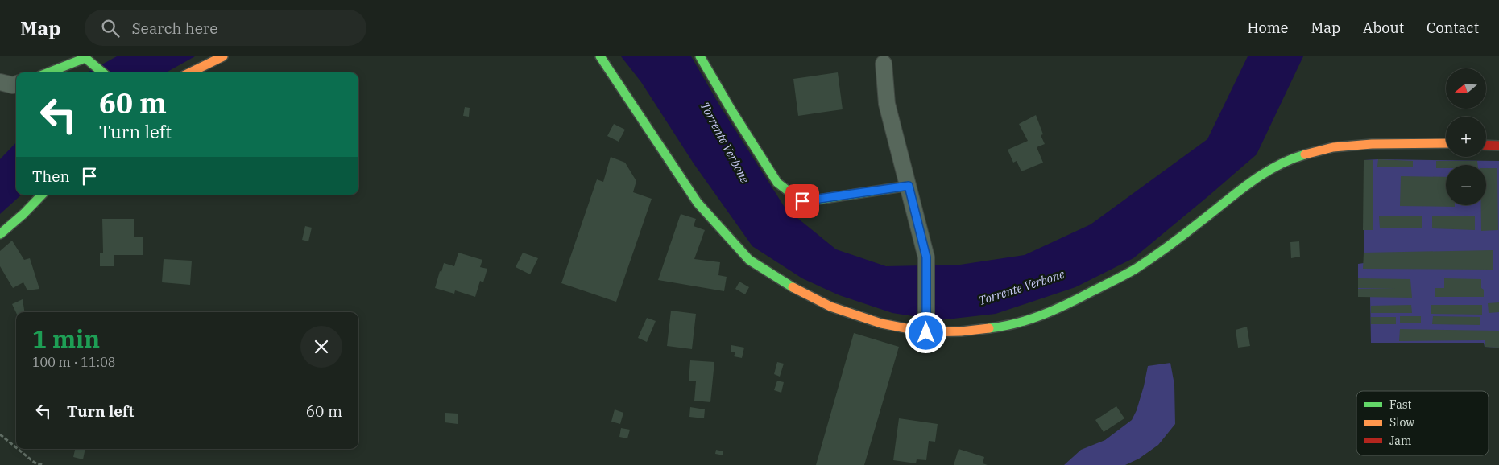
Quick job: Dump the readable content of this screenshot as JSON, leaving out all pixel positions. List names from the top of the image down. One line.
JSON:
{"water":["Torrente Verbone"],"legend":["Fast","Slow","Jam"],"north":"left","page":{"header":"Map","search":"Search here","nav":["Home","Map","About","Contact"],"map_buttons":["+","−"],"turn":["60 m","Turn left"],"then":"Then","heading":["1 min","100 m · 11:08"],"list":[{"name":"Turn left","value":"60 m"}]}}
